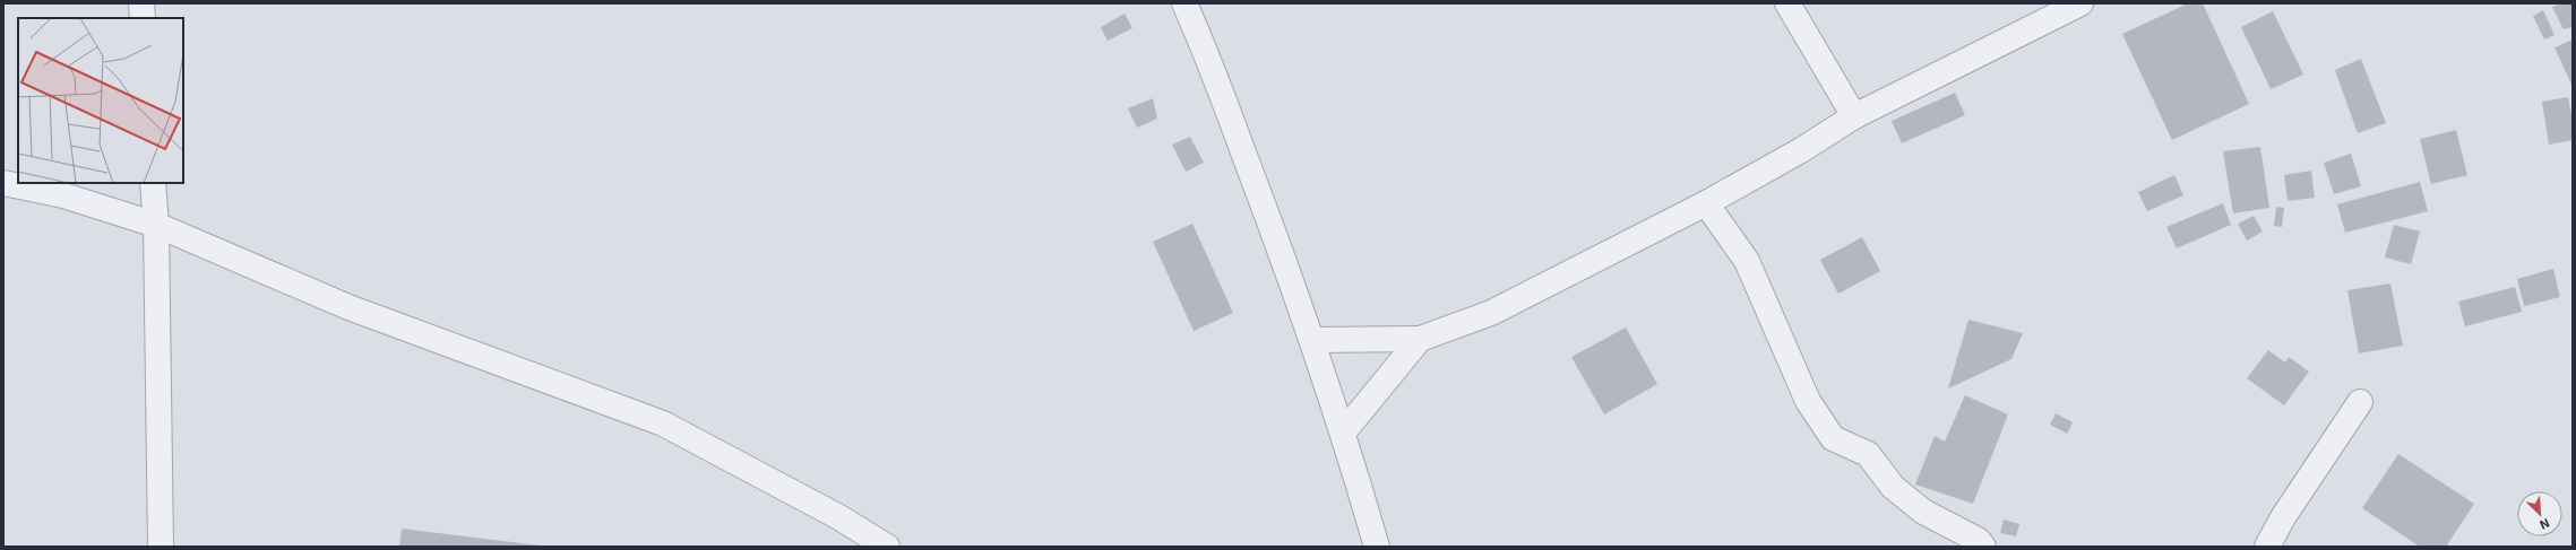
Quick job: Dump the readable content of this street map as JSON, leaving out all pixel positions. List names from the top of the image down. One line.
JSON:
{"north":"bottom right"}
